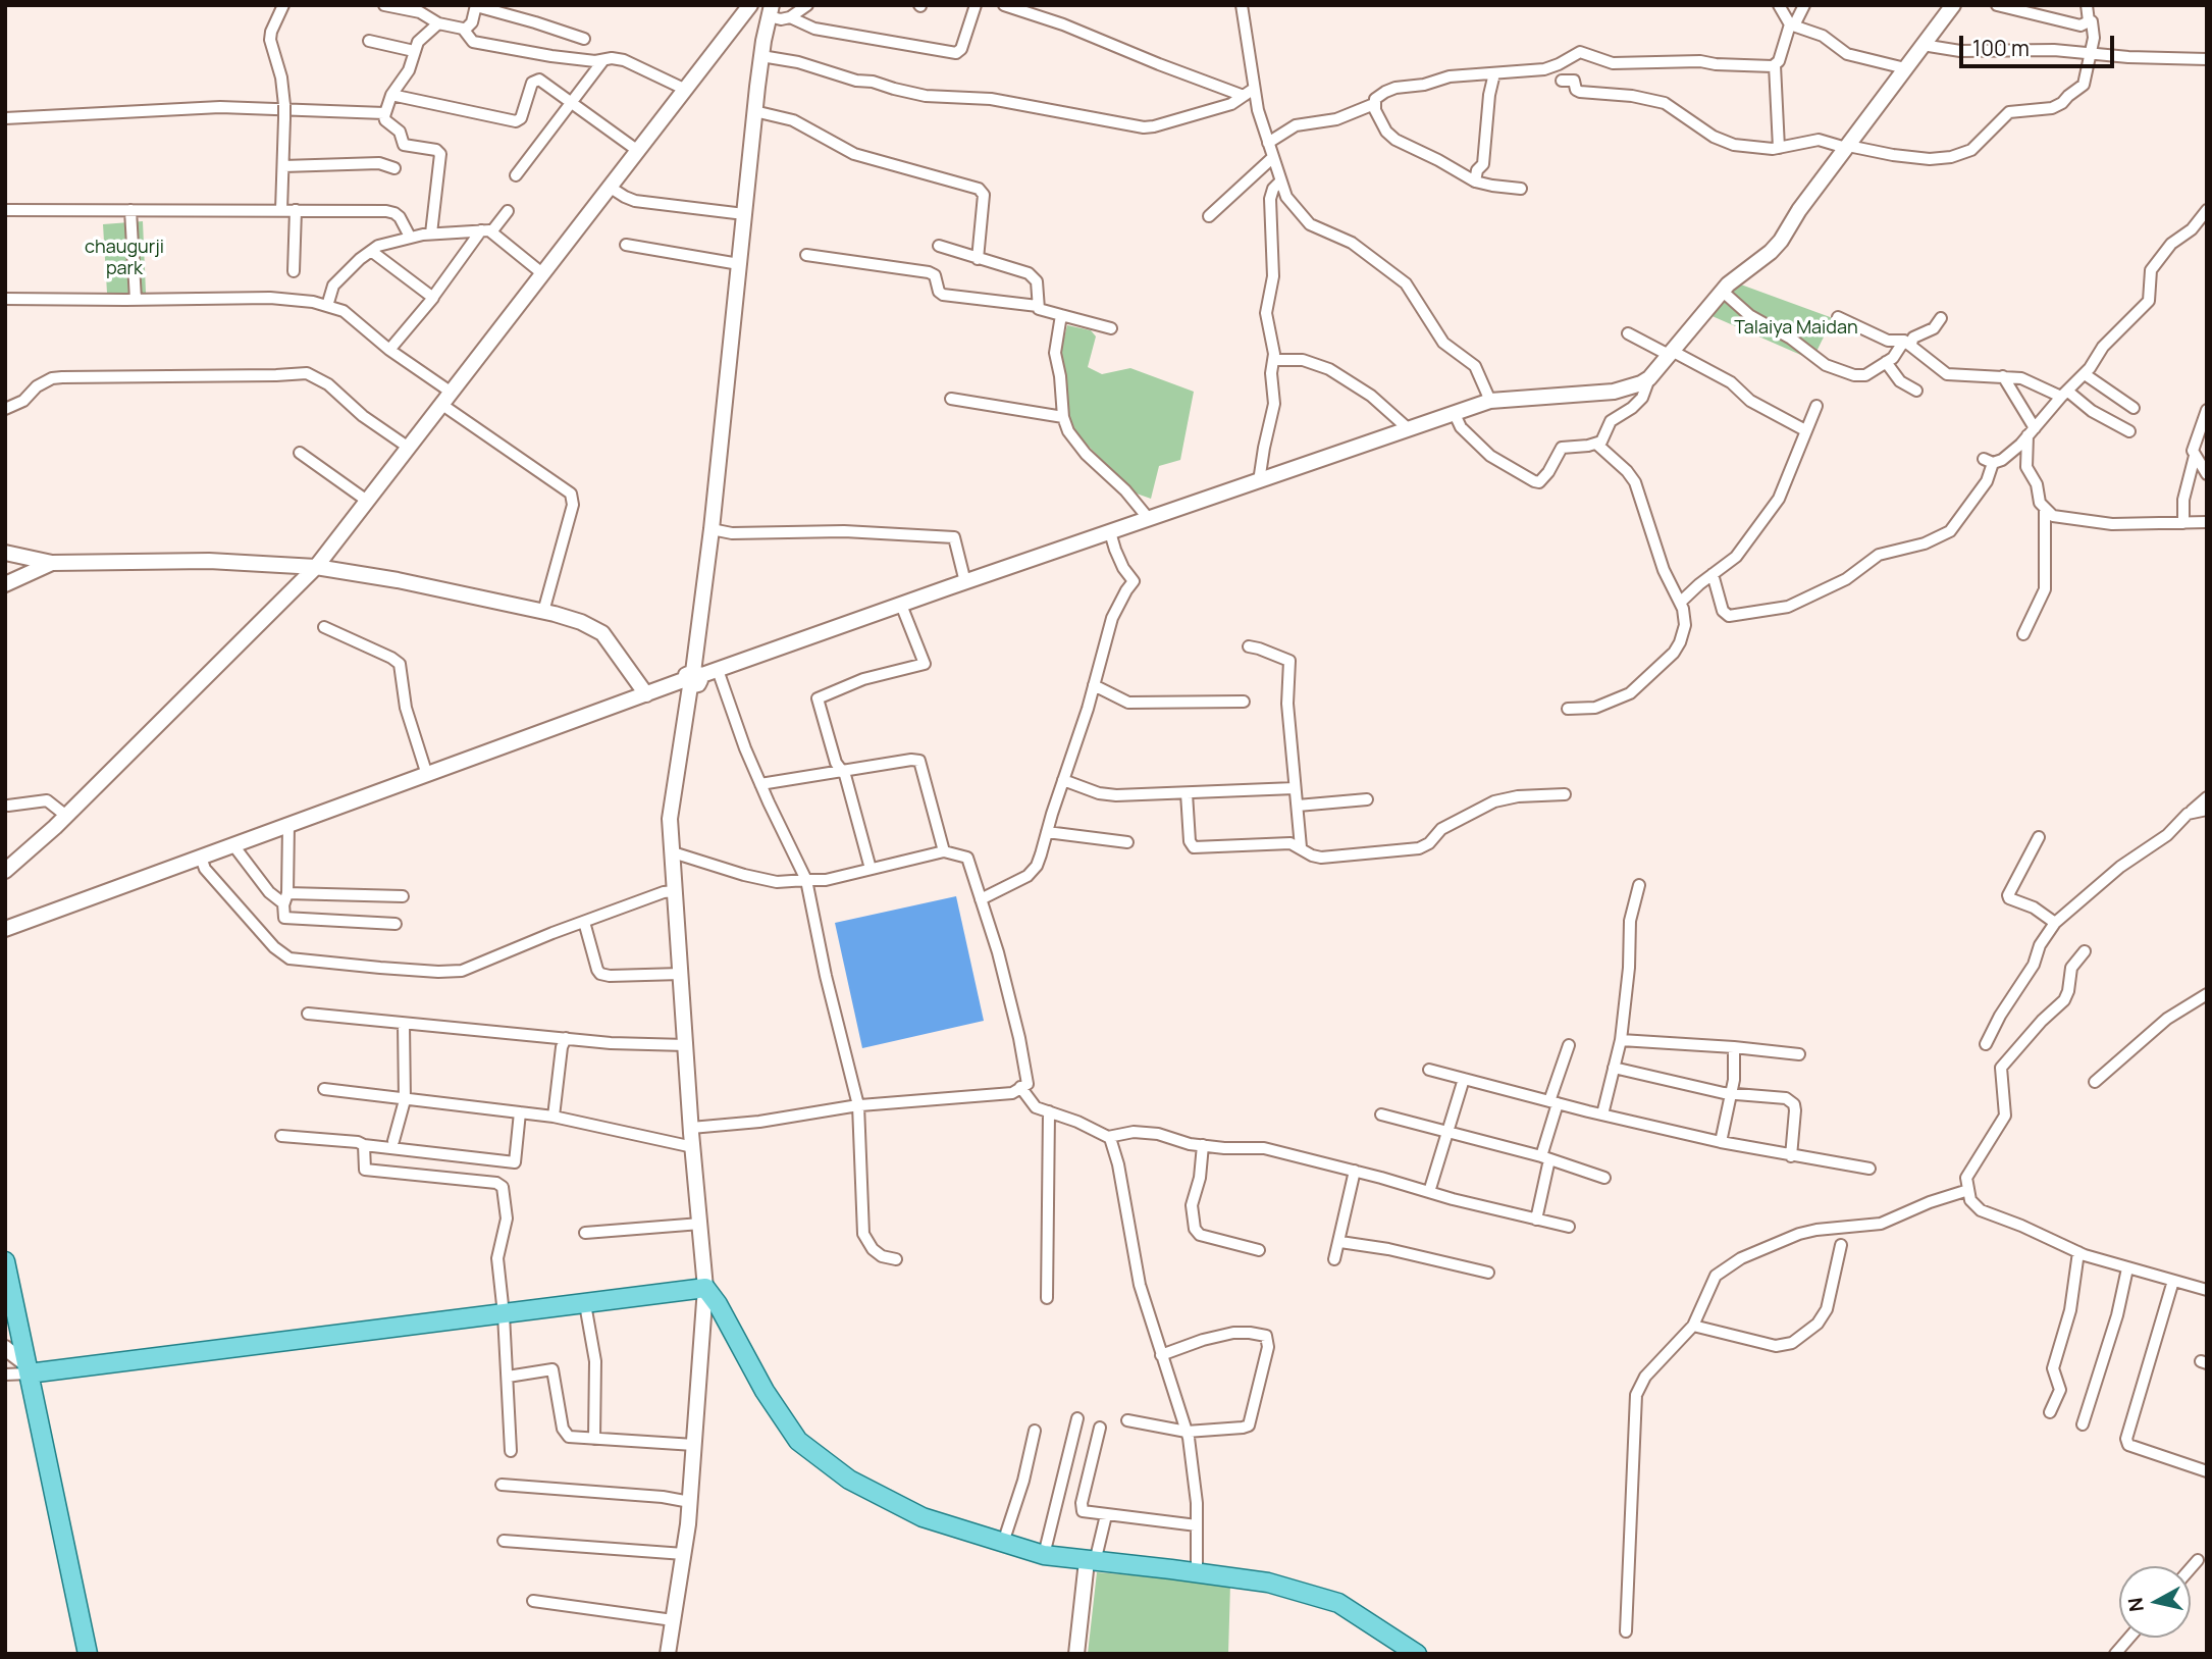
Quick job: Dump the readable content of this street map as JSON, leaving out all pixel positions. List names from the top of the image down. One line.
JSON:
{"parks":["chaugurji park","Talaiya Maidan"],"scale_bar":"100 m","north":"left"}
